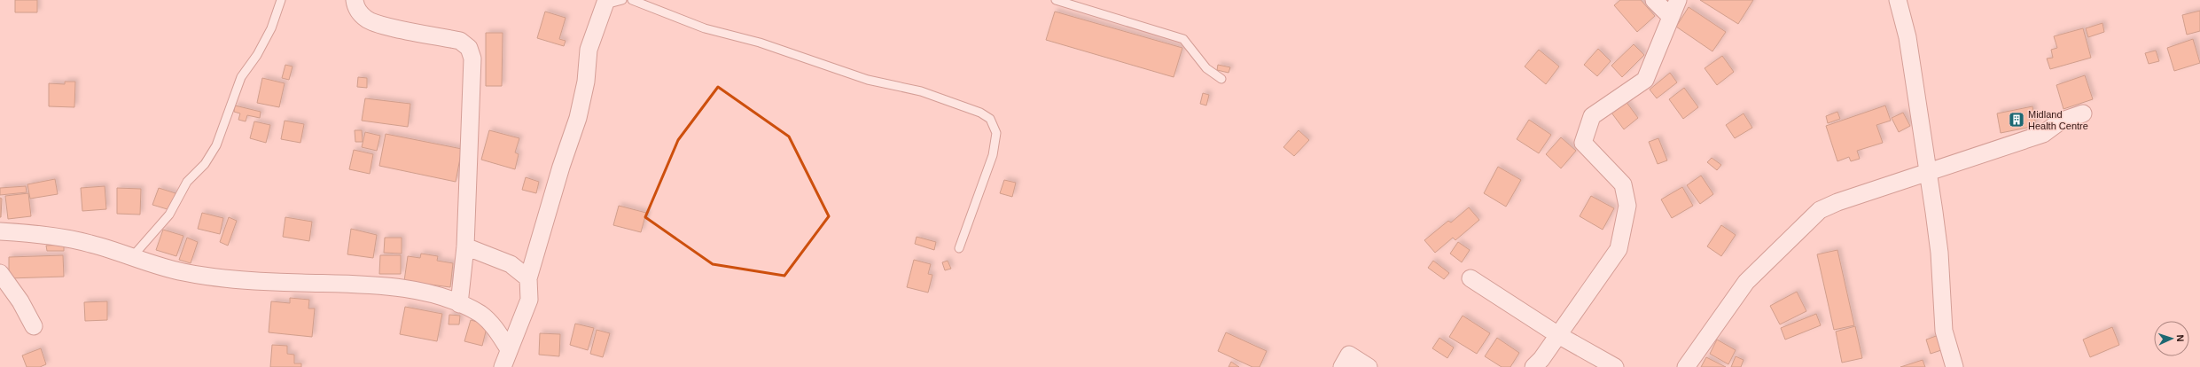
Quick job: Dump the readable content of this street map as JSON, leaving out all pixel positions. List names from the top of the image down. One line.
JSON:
{"places":{"building":["Midland Health Centre"]},"north":"right"}
